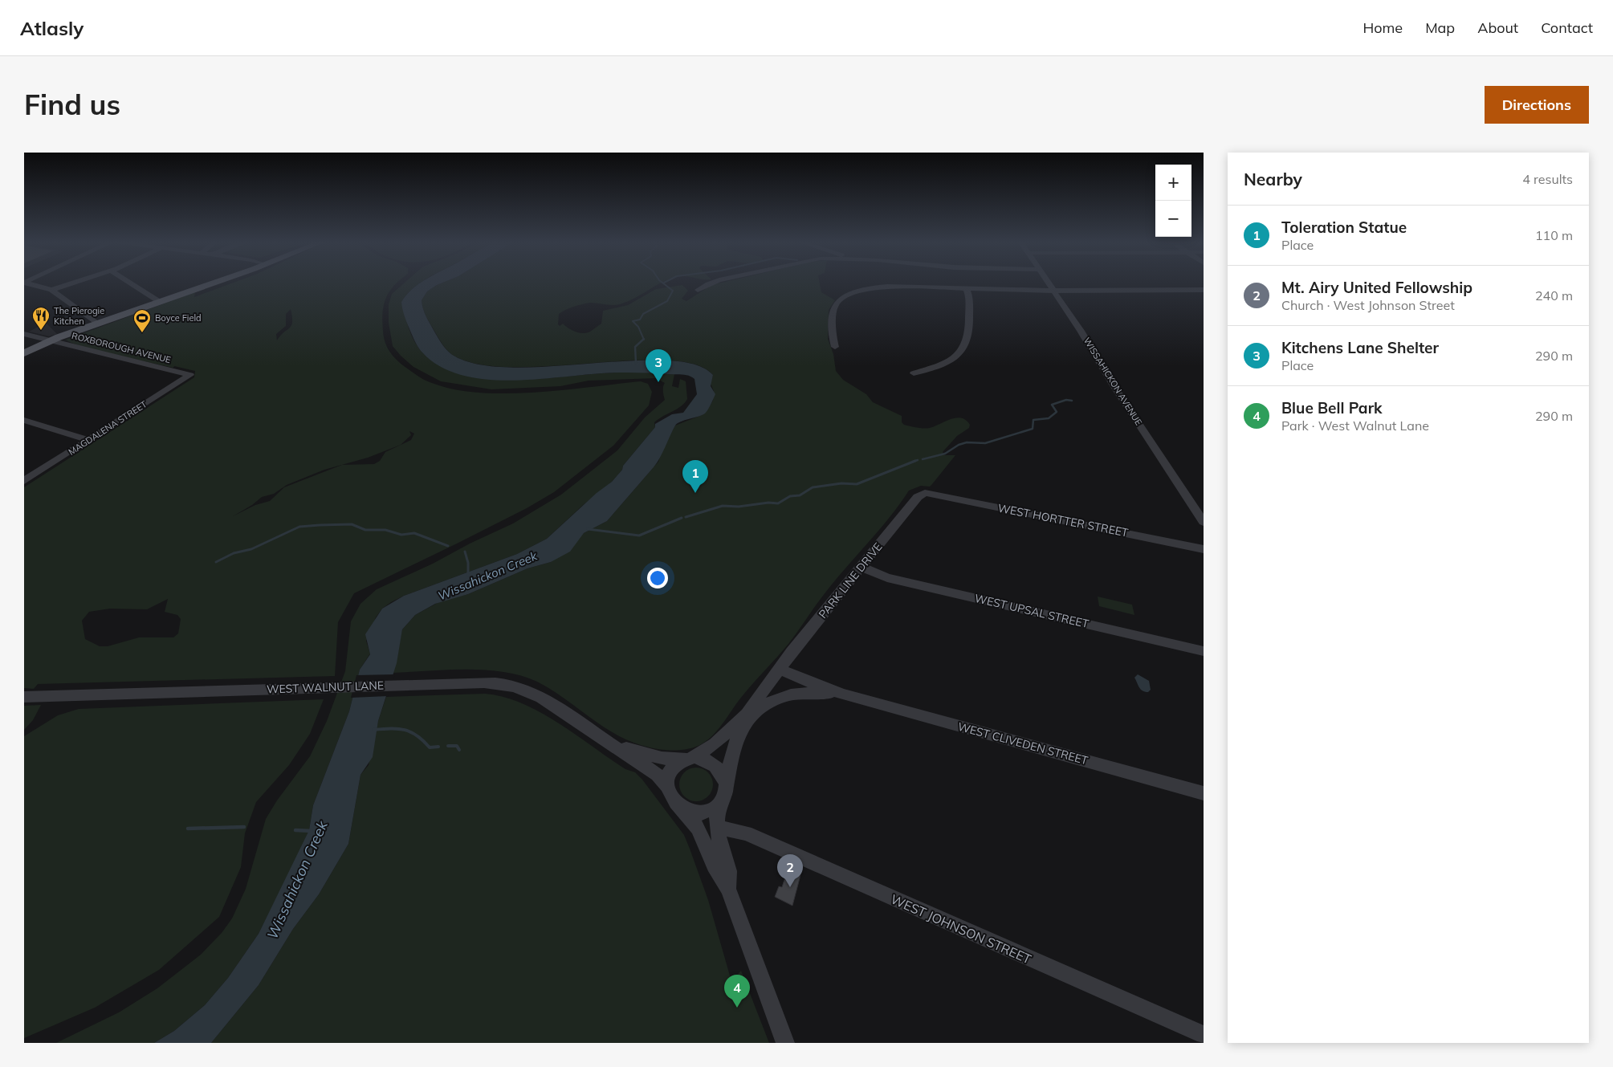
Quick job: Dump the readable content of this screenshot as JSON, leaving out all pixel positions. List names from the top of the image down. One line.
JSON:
{"streets":{"street":["ROXBOROUGH AVENUE","WISSAHICKON AVENUE","MAGDALENA STREET","WEST HORTTER STREET","PARK LINE DRIVE","WEST UPSAL STREET","WEST WALNUT LANE","WEST CLIVEDEN STREET","WEST JOHNSON STREET"]},"crossings":[["ROXBOROUGH AVENUE","MAGDALENA STREET"],["WEST HORTTER STREET","PARK LINE DRIVE"],["PARK LINE DRIVE","WEST UPSAL STREET"],["PARK LINE DRIVE","WEST CLIVEDEN STREET"]],"water":["Wissahickon Creek"],"places":{"restaurant":["The Pierogie Kitchen"],"sports":["Boyce Field"]},"page":{"header":"Atlasly","nav":["Home","Map","About","Contact"],"buttons":"Directions","title":"Find us","heading":["Nearby","4 results"],"map_buttons":["+","−"],"list":[{"mark":"1","name":"Toleration Statue","note":"Place","value":"110 m"},{"mark":"2","name":"Mt. Airy United Fellowship","note":"Church · West Johnson Street","value":"240 m"},{"mark":"3","name":"Kitchens Lane Shelter","note":"Place","value":"290 m"},{"mark":"4","name":"Blue Bell Park","note":"Park · West Walnut Lane","value":"290 m"}],"pins":["3","1","2","4"]}}
